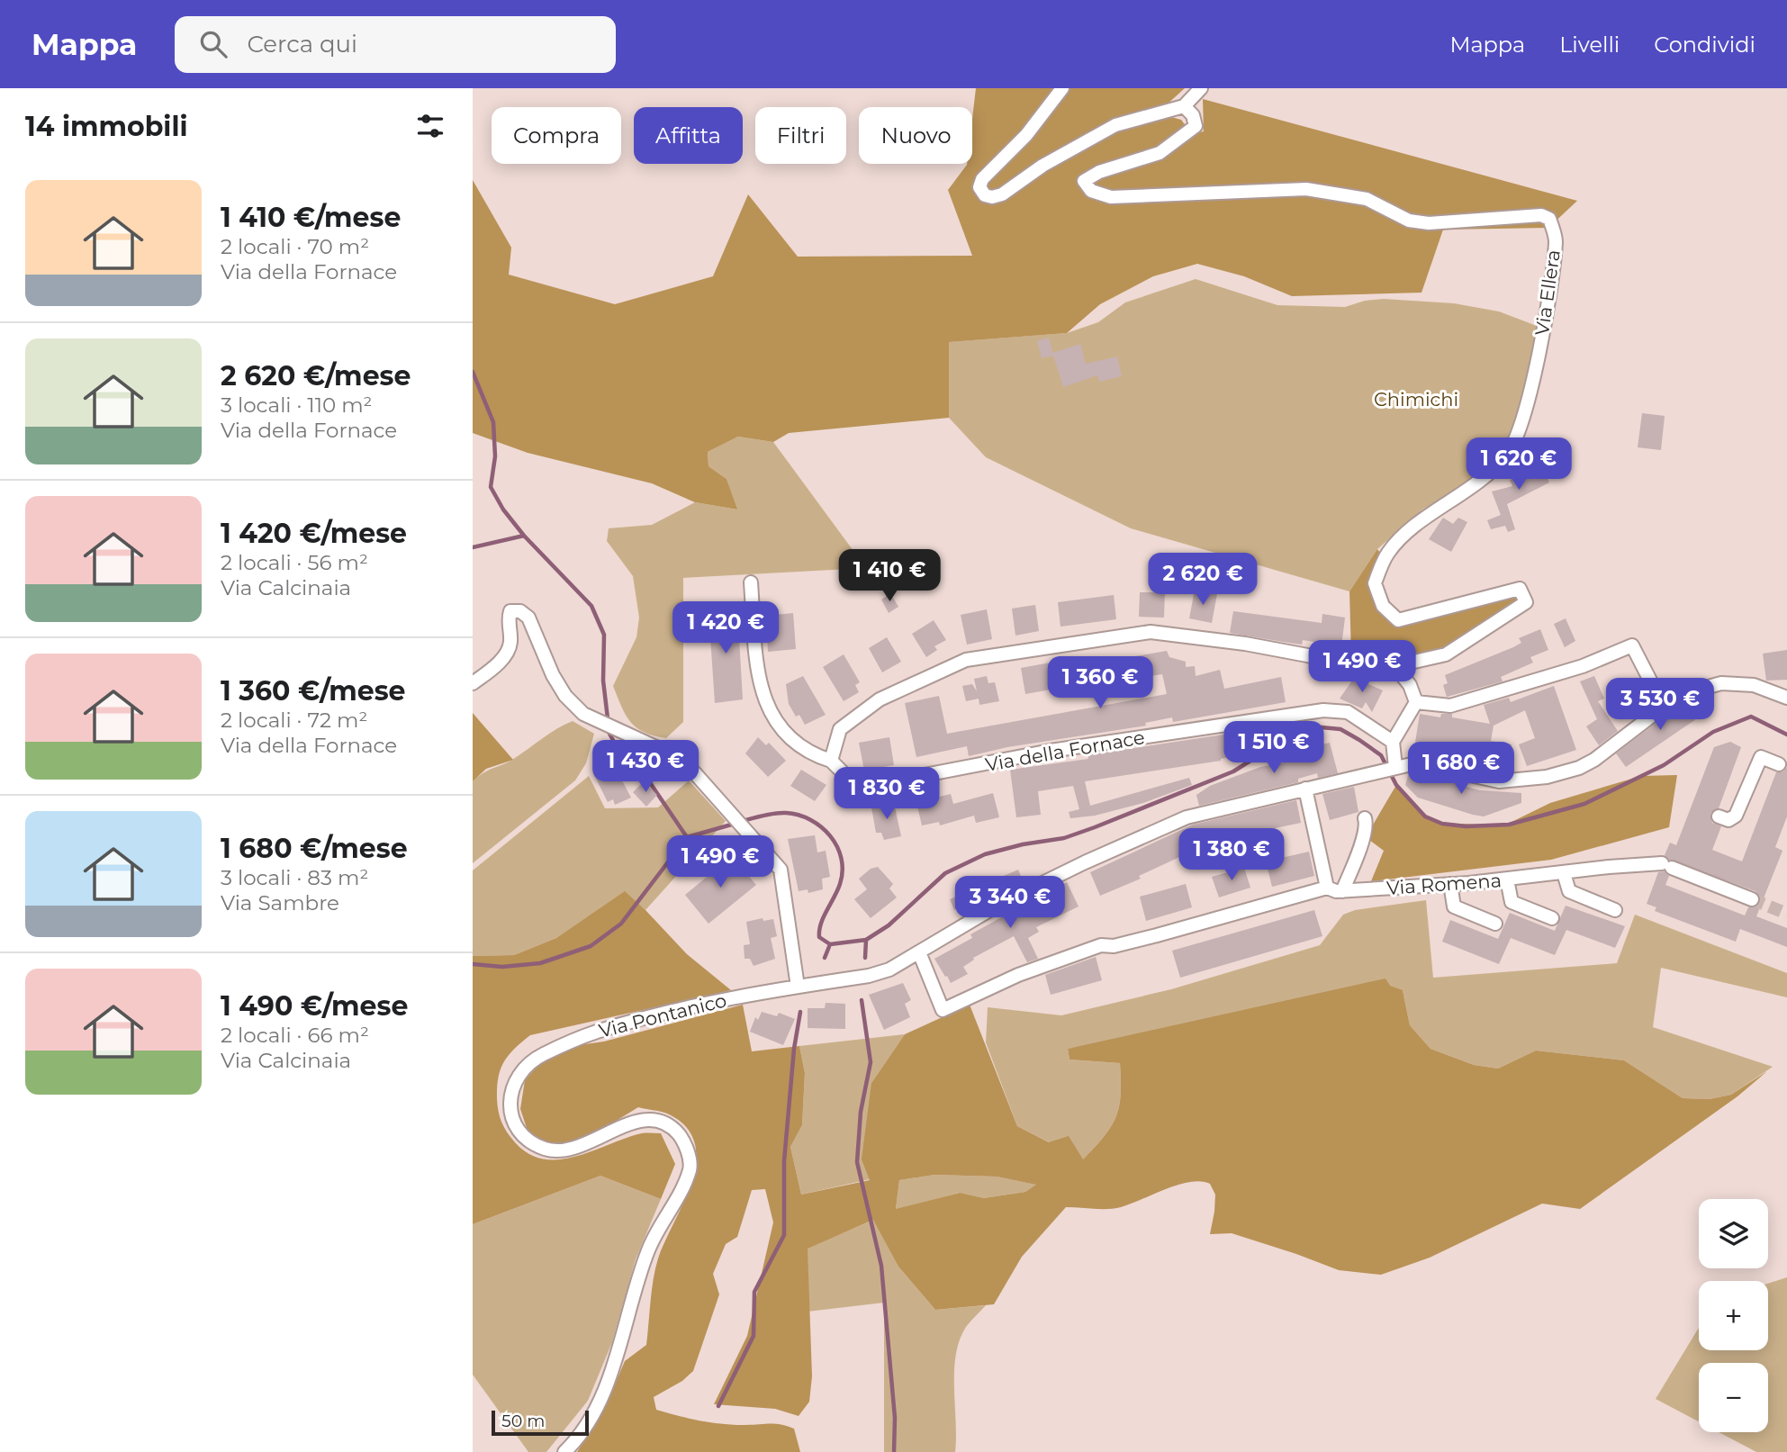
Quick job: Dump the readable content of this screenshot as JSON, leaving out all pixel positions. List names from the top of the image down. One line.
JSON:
{"streets":{"street":["Via Ellera","Via della Fornace","Via Romena","Via Pontanico"]},"parks":["Chimichi"],"scale_bar":"50 m","page":{"header":"Mappa","search":"Cerca qui","nav":["Mappa","Livelli","Condividi"],"heading":"14 immobili","chip":["Compra","Affitta","Filtri","Nuovo"],"list":[{"name":"1 410 €/mese","note":"2 locali · 70 m² · Via della Fornace"},{"name":"2 620 €/mese","note":"3 locali · 110 m² · Via della Fornace"},{"name":"1 420 €/mese","note":"2 locali · 56 m² · Via Calcinaia"},{"name":"1 360 €/mese","note":"2 locali · 72 m² · Via della Fornace"},{"name":"1 680 €/mese","note":"3 locali · 83 m² · Via Sambre"},{"name":"1 490 €/mese","note":"2 locali · 66 m² · Via Calcinaia"}],"price":["1 620 €","1 410 €","2 620 €","1 420 €","1 490 €","1 360 €","3 530 €","1 510 €","1 430 €","1 680 €","1 830 €","1 380 €","1 490 €","3 340 €"],"map_buttons":["+","−"],"scale":"50 m"}}
